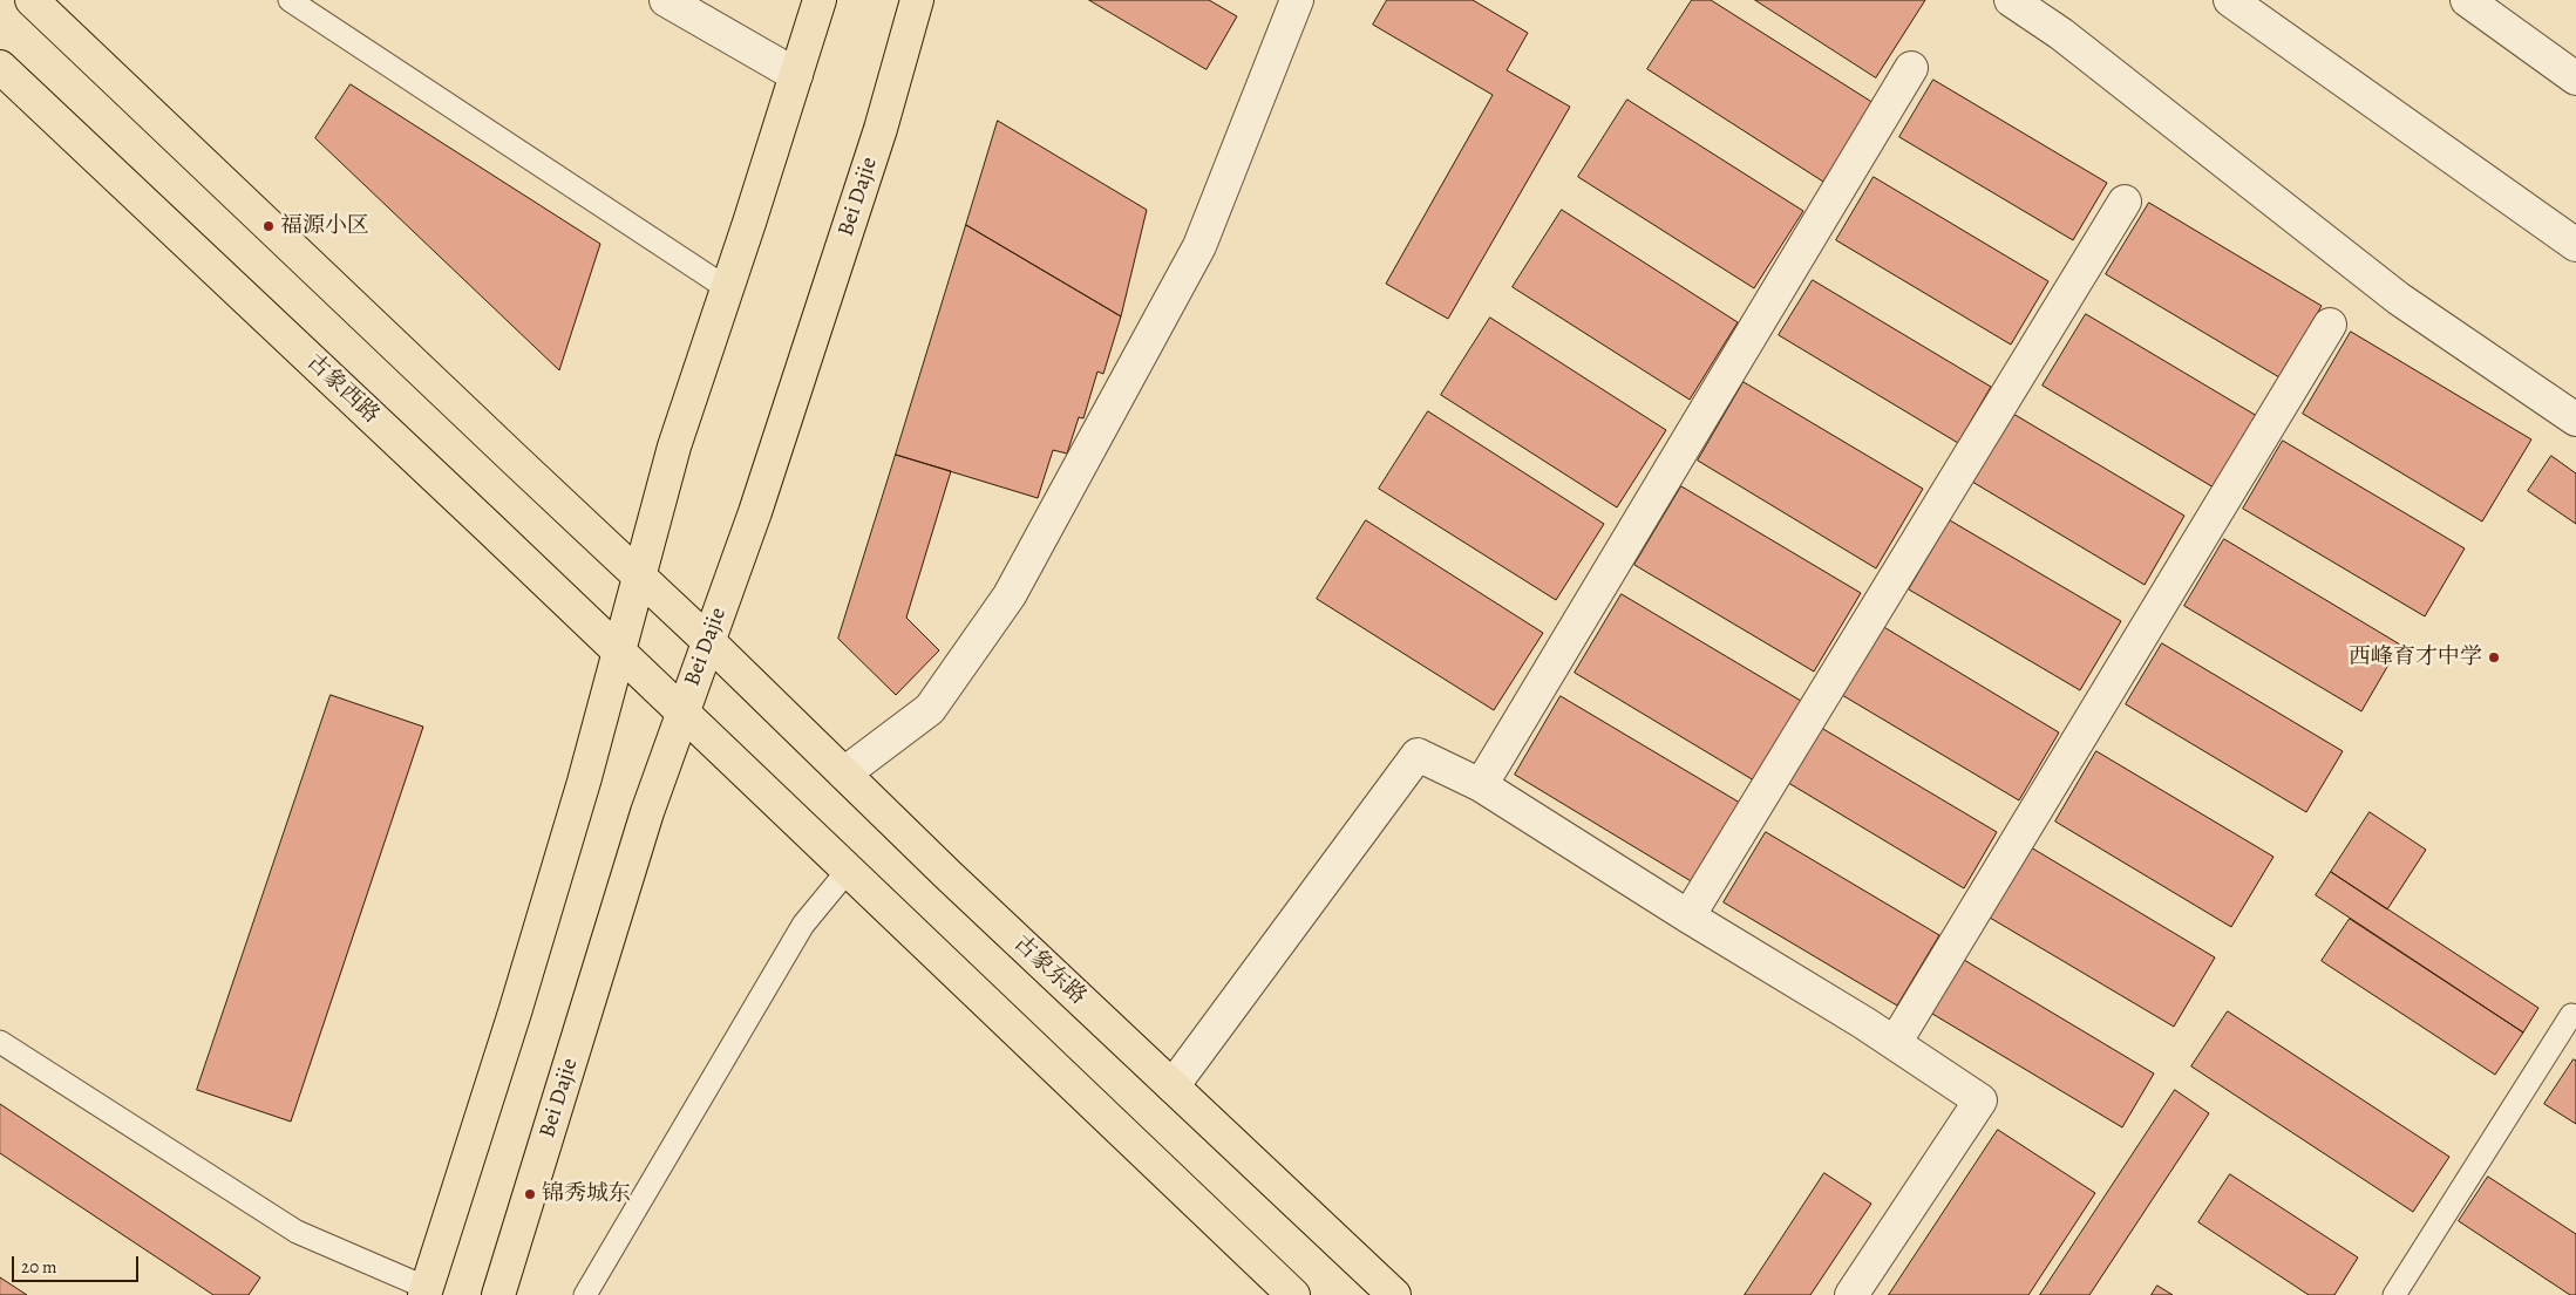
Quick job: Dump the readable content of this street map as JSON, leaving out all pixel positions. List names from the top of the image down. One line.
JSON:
{"streets":{"main road":["Bei Dajie","古象西路","古象东路"]},"crossings":[["Bei Dajie","古象西路"],["Bei Dajie","古象东路"]],"places":["福源小区","西峰育才中学","锦秀城东"],"scale_bar":"20 m"}
